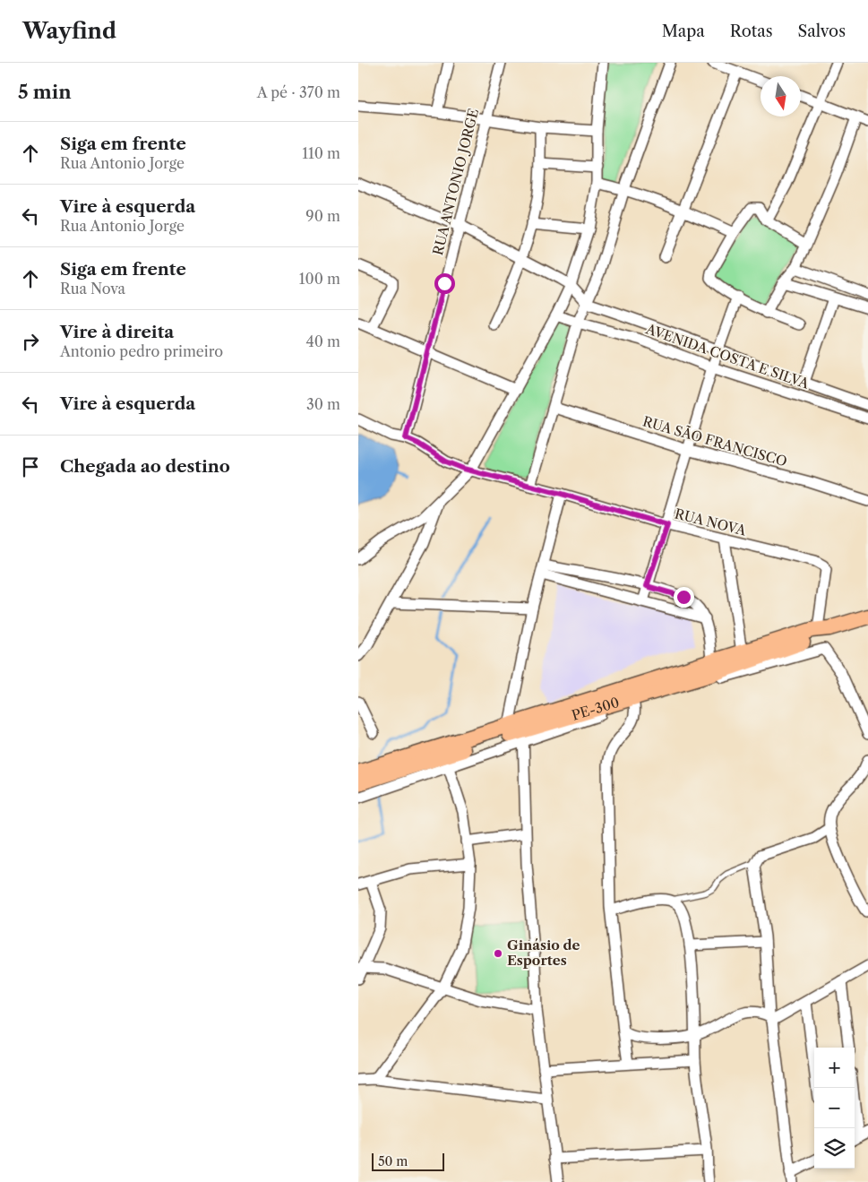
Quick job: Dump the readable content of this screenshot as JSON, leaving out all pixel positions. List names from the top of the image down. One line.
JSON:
{"streets":{"main road":["PE-300"],"street":["RUA ANTONIO JORGE","AVENIDA COSTA E SILVA","RUA SÃO FRANCISCO","RUA NOVA"]},"crossings":[["RUA NOVA","PE-300"]],"places":["Ginásio de Esportes"],"scale_bar":"50 m","north":"bottom","page":{"header":"Wayfind","nav":["Mapa","Rotas","Salvos"],"heading":["5 min","A pé · 370 m"],"list":[["Siga em frente","Rua Antonio Jorge","110 m"],["Vire à esquerda","Rua Antonio Jorge","90 m"],["Siga em frente","Rua Nova","100 m"],["Vire à direita","Antonio pedro primeiro","40 m"],["Vire à esquerda","30 m"],"Chegada ao destino"],"map_buttons":["+","−"],"scale":"50 m"}}
